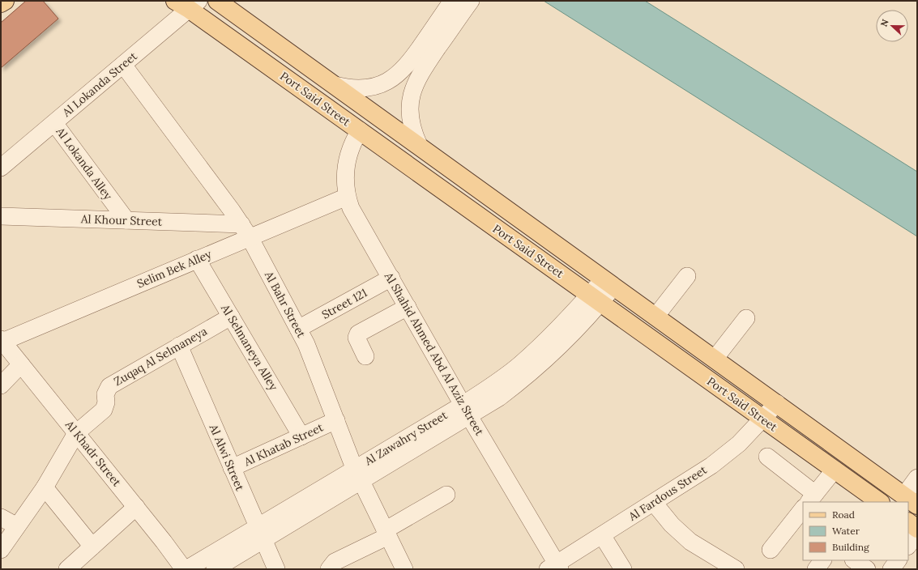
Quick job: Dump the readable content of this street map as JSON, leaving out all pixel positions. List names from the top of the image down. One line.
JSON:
{"streets":{"main road":["Port Said Street"],"street":["Al Lokanda Street","Al Lokanda Alley","Al Khour Street","Selim Bek Alley","Street 121","Al Bahr Street","Al Selmaneya Alley","Al Shahid Ahmed Abd Al Aziz Street","Zuqaq Al Selmaneya","Al Zawahry Street","Al Khatab Street","Al Khadr Street","Al Alwi Street","Al Fardous Street"]},"crossings":[["Al Lokanda Street","Port Said Street"],["Al Lokanda Street","Al Lokanda Alley"],["Al Lokanda Street","Al Bahr Street"],["Port Said Street","Al Shahid Ahmed Abd Al Aziz Street"],["Port Said Street","Al Zawahry Street"],["Port Said Street","Al Fardous Street"],["Al Lokanda Alley","Al Khour Street"],["Al Khour Street","Selim Bek Alley"],["Al Khour Street","Al Bahr Street"],["Selim Bek Alley","Al Bahr Street"],["Selim Bek Alley","Al Selmaneya Alley"],["Selim Bek Alley","Al Shahid Ahmed Abd Al Aziz Street"],["Selim Bek Alley","Al Khadr Street"],["Street 121","Al Bahr Street"],["Street 121","Al Shahid Ahmed Abd Al Aziz Street"],["Al Bahr Street","Al Zawahry Street"],["Al Bahr Street","Al Khatab Street"],["Al Selmaneya Alley","Zuqaq Al Selmaneya"],["Al Selmaneya Alley","Al Khatab Street"],["Al Shahid Ahmed Abd Al Aziz Street","Al Zawahry Street"],["Al Shahid Ahmed Abd Al Aziz Street","Al Fardous Street"],["Zuqaq Al Selmaneya","Al Khadr Street"],["Zuqaq Al Selmaneya","Al Alwi Street"],["Al Zawahry Street","Al Khadr Street"],["Al Zawahry Street","Al Alwi Street"],["Al Khatab Street","Al Alwi Street"]],"legend":["Road","Water","Building"],"north":"left"}
